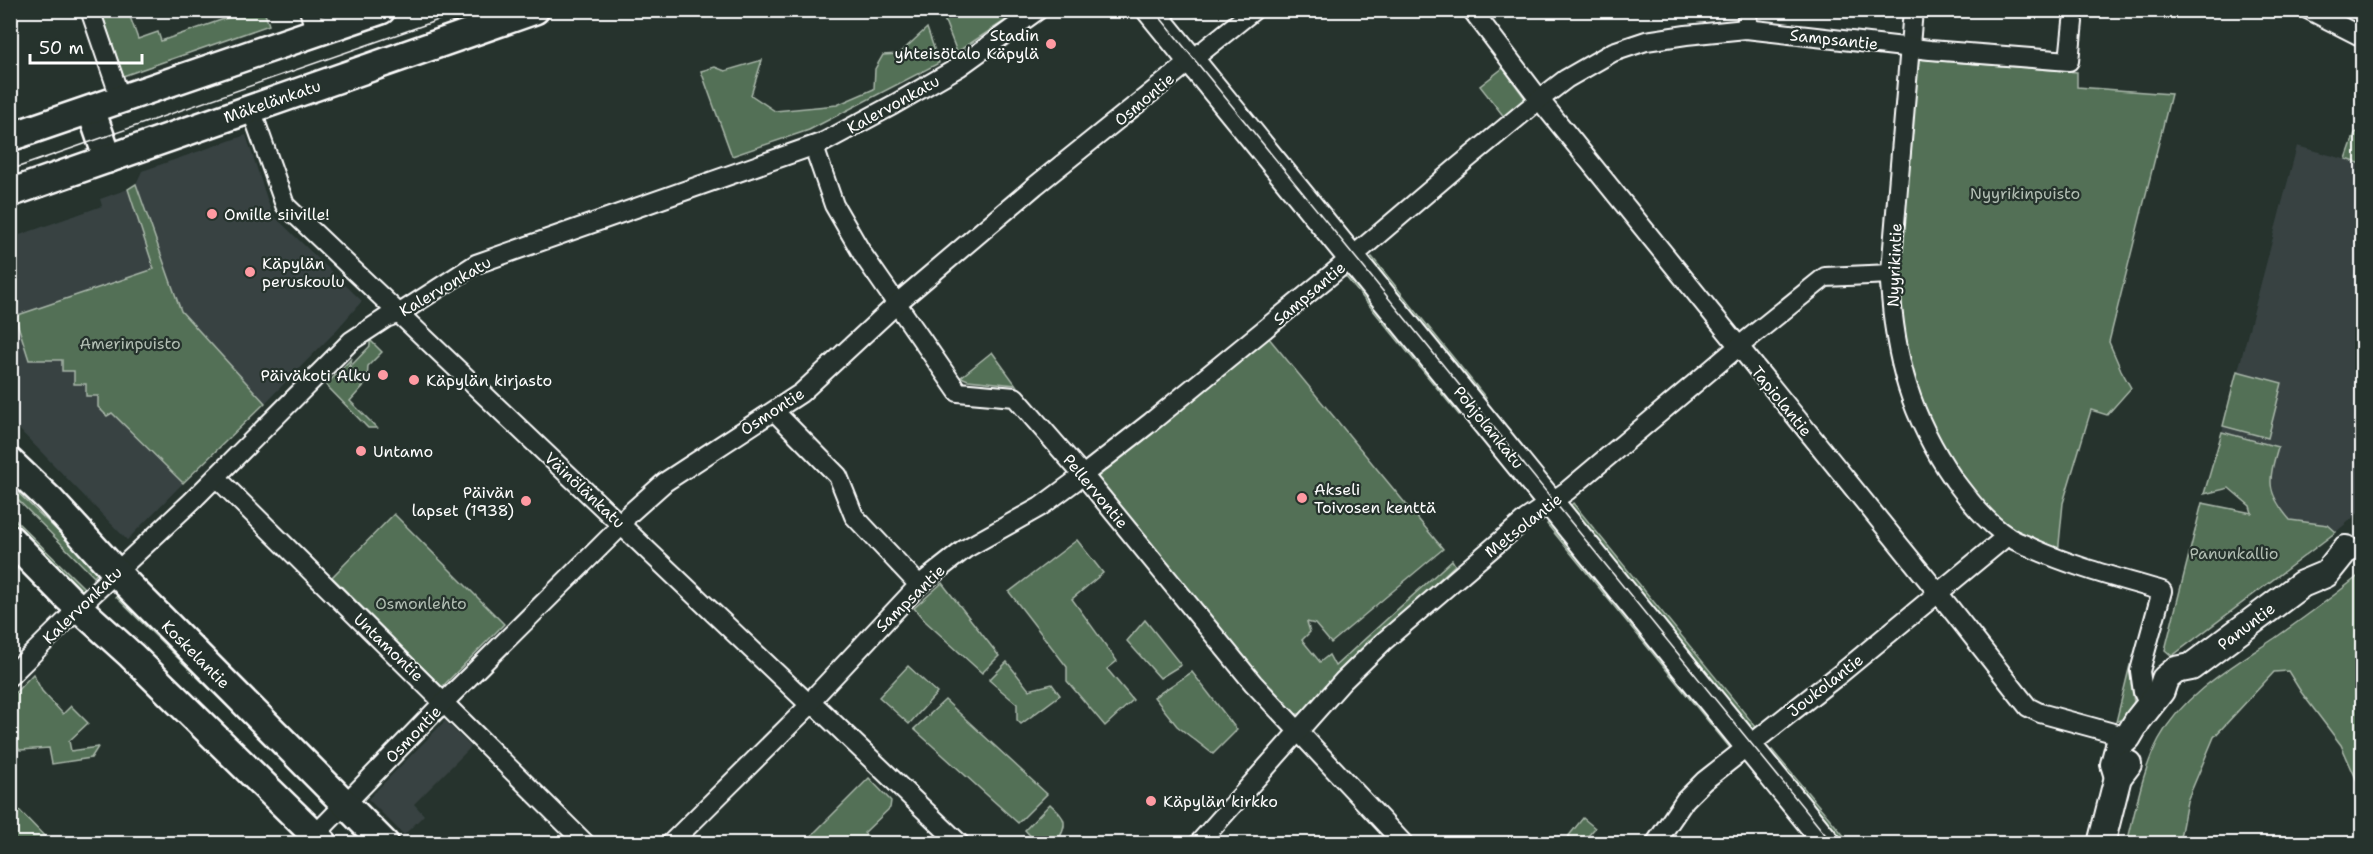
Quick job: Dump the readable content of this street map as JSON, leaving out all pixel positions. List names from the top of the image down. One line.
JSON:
{"streets":{"main road":["Mäkelänkatu","Koskelantie"],"street":["Sampsantie","Osmontie","Kalervonkatu","Nyyrikintie","Tapiolantie","Pohjolankatu","Väinölänkatu","Pellervontie","Metsolantie","Panuntie","Untamontie","Joukolantie"]},"crossings":[["Sampsantie","Nyyrikintie"],["Sampsantie","Tapiolantie"],["Sampsantie","Pohjolankatu"],["Sampsantie","Väinölänkatu"],["Sampsantie","Pellervontie"],["Osmontie","Pohjolankatu"],["Osmontie","Väinölänkatu"],["Osmontie","Pellervontie"],["Osmontie","Untamontie"],["Osmontie","Koskelantie"],["Mäkelänkatu","Väinölänkatu"],["Kalervonkatu","Väinölänkatu"],["Kalervonkatu","Pellervontie"],["Kalervonkatu","Untamontie"],["Kalervonkatu","Koskelantie"],["Nyyrikintie","Metsolantie"],["Nyyrikintie","Panuntie"],["Nyyrikintie","Joukolantie"],["Tapiolantie","Metsolantie"],["Tapiolantie","Joukolantie"],["Pohjolankatu","Metsolantie"],["Pohjolankatu","Joukolantie"],["Pellervontie","Metsolantie"]],"parks":["Nyyrikinpuisto","Amerinpuisto","Panunkallio","Osmonlehto"],"places":["Stadin yhteisötalo Käpylä","Omille siiville!","Käpylän peruskoulu","Päiväkoti Alku","Käpylän kirjasto","Untamo","Akseli Toivosen kenttä","Päivän lapset (1938)","Käpylän kirkko"],"scale_bar":"50 m"}
